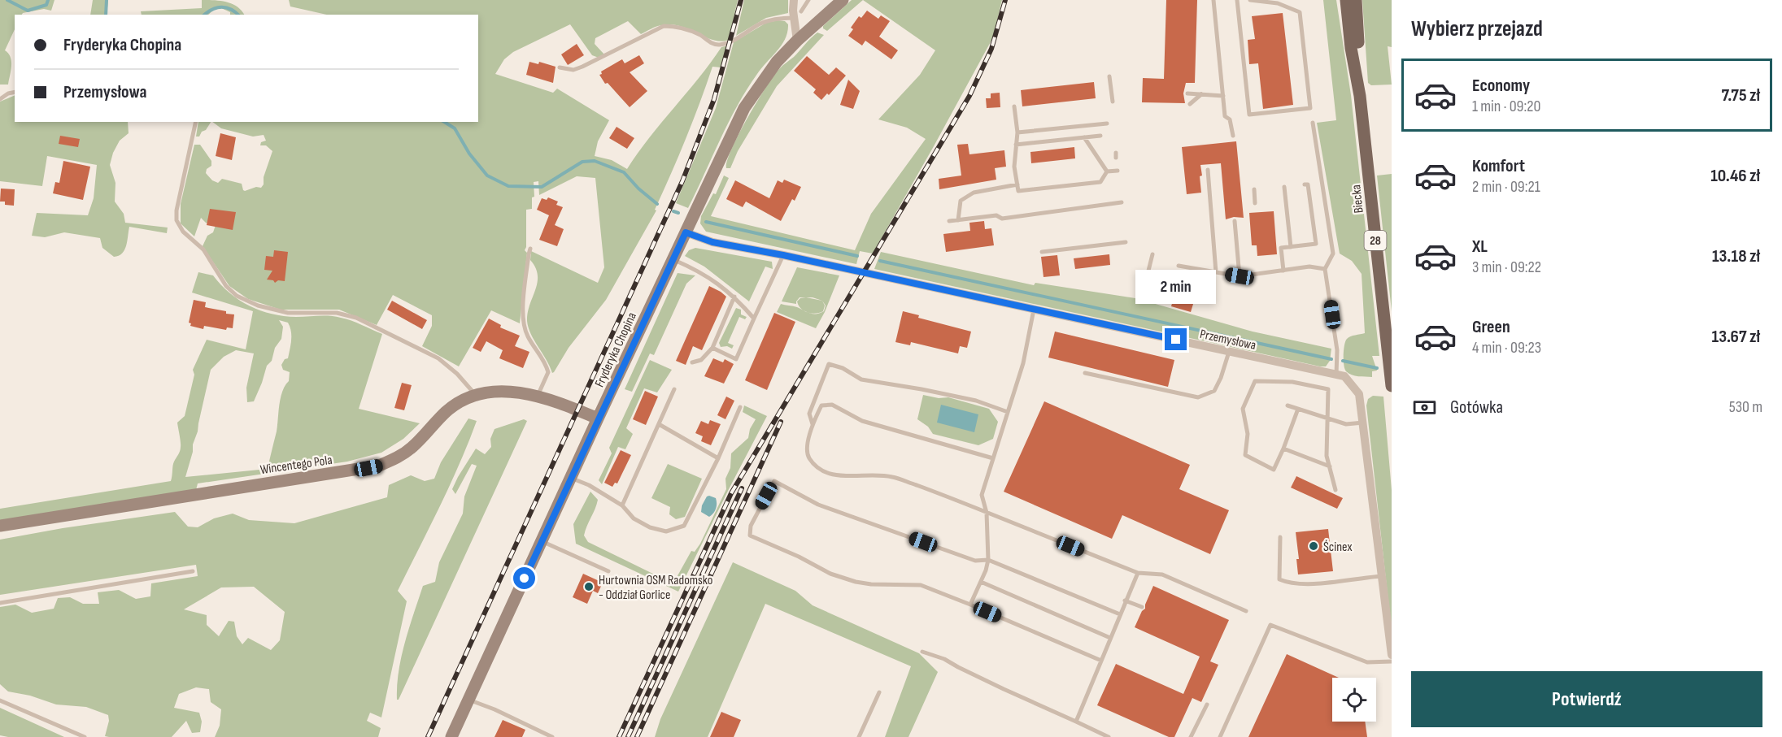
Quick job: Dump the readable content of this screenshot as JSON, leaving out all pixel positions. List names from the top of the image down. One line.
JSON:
{"streets":{"main road":["Biecka","28"],"street":["Przemysłowa","Fryderyka Chopina","Wincentego Pola"]},"crossings":[["Przemysłowa","Fryderyka Chopina"],["Fryderyka Chopina","Wincentego Pola"]],"places":["Ścinex","Hurtownia OSM Radomsko - Oddział Gorlice"],"page":{"heading":"Wybierz przejazd","banner":["Fryderyka Chopina","Przemysłowa"],"list":[{"name":"Economy","note":"1 min · 09:20","value":"7.75 zł"},{"name":"Komfort","note":"2 min · 09:21","value":"10.46 zł"},{"name":"XL","note":"3 min · 09:22","value":"13.18 zł"},{"name":"Green","note":"4 min · 09:23","value":"13.67 zł"}],"bubble":"2 min","pay":["Gotówka","530 m"],"buttons":"Potwierdź"}}
